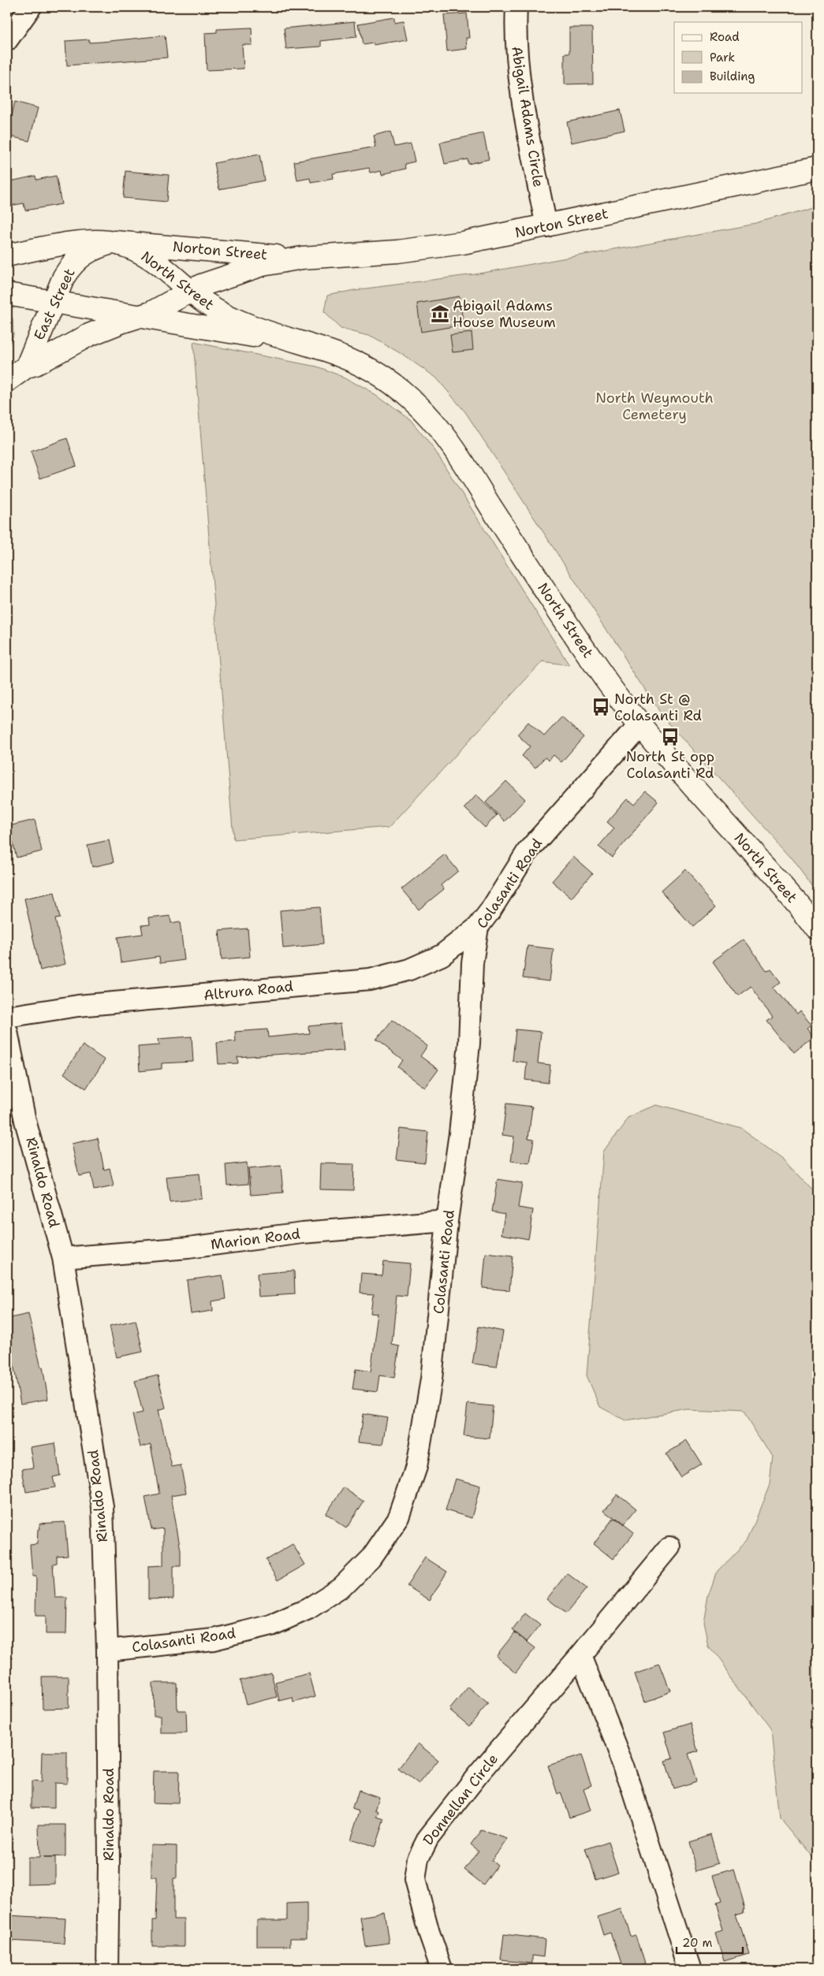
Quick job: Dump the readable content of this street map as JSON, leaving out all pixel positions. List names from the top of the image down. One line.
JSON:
{"streets":{"street":["Abigail Adams Circle","Norton Street","North Street","East Street","Colasanti Road","Altrura Road","Rinaldo Road","Marion Road","Donnellan Circle"]},"crossings":[["Abigail Adams Circle","Norton Street"],["Norton Street","North Street"],["Norton Street","East Street"],["North Street","East Street"],["North Street","Colasanti Road"],["Colasanti Road","Altrura Road"],["Colasanti Road","Rinaldo Road"],["Colasanti Road","Marion Road"],["Rinaldo Road","Marion Road"]],"parks":["North Weymouth Cemetery"],"places":{"museum":["Abigail Adams House Museum"],"bus stop":["North St @ Colasanti Rd","North St opp Colasanti Rd"]},"legend":["Road","Park","Building"],"scale_bar":"20 m"}
